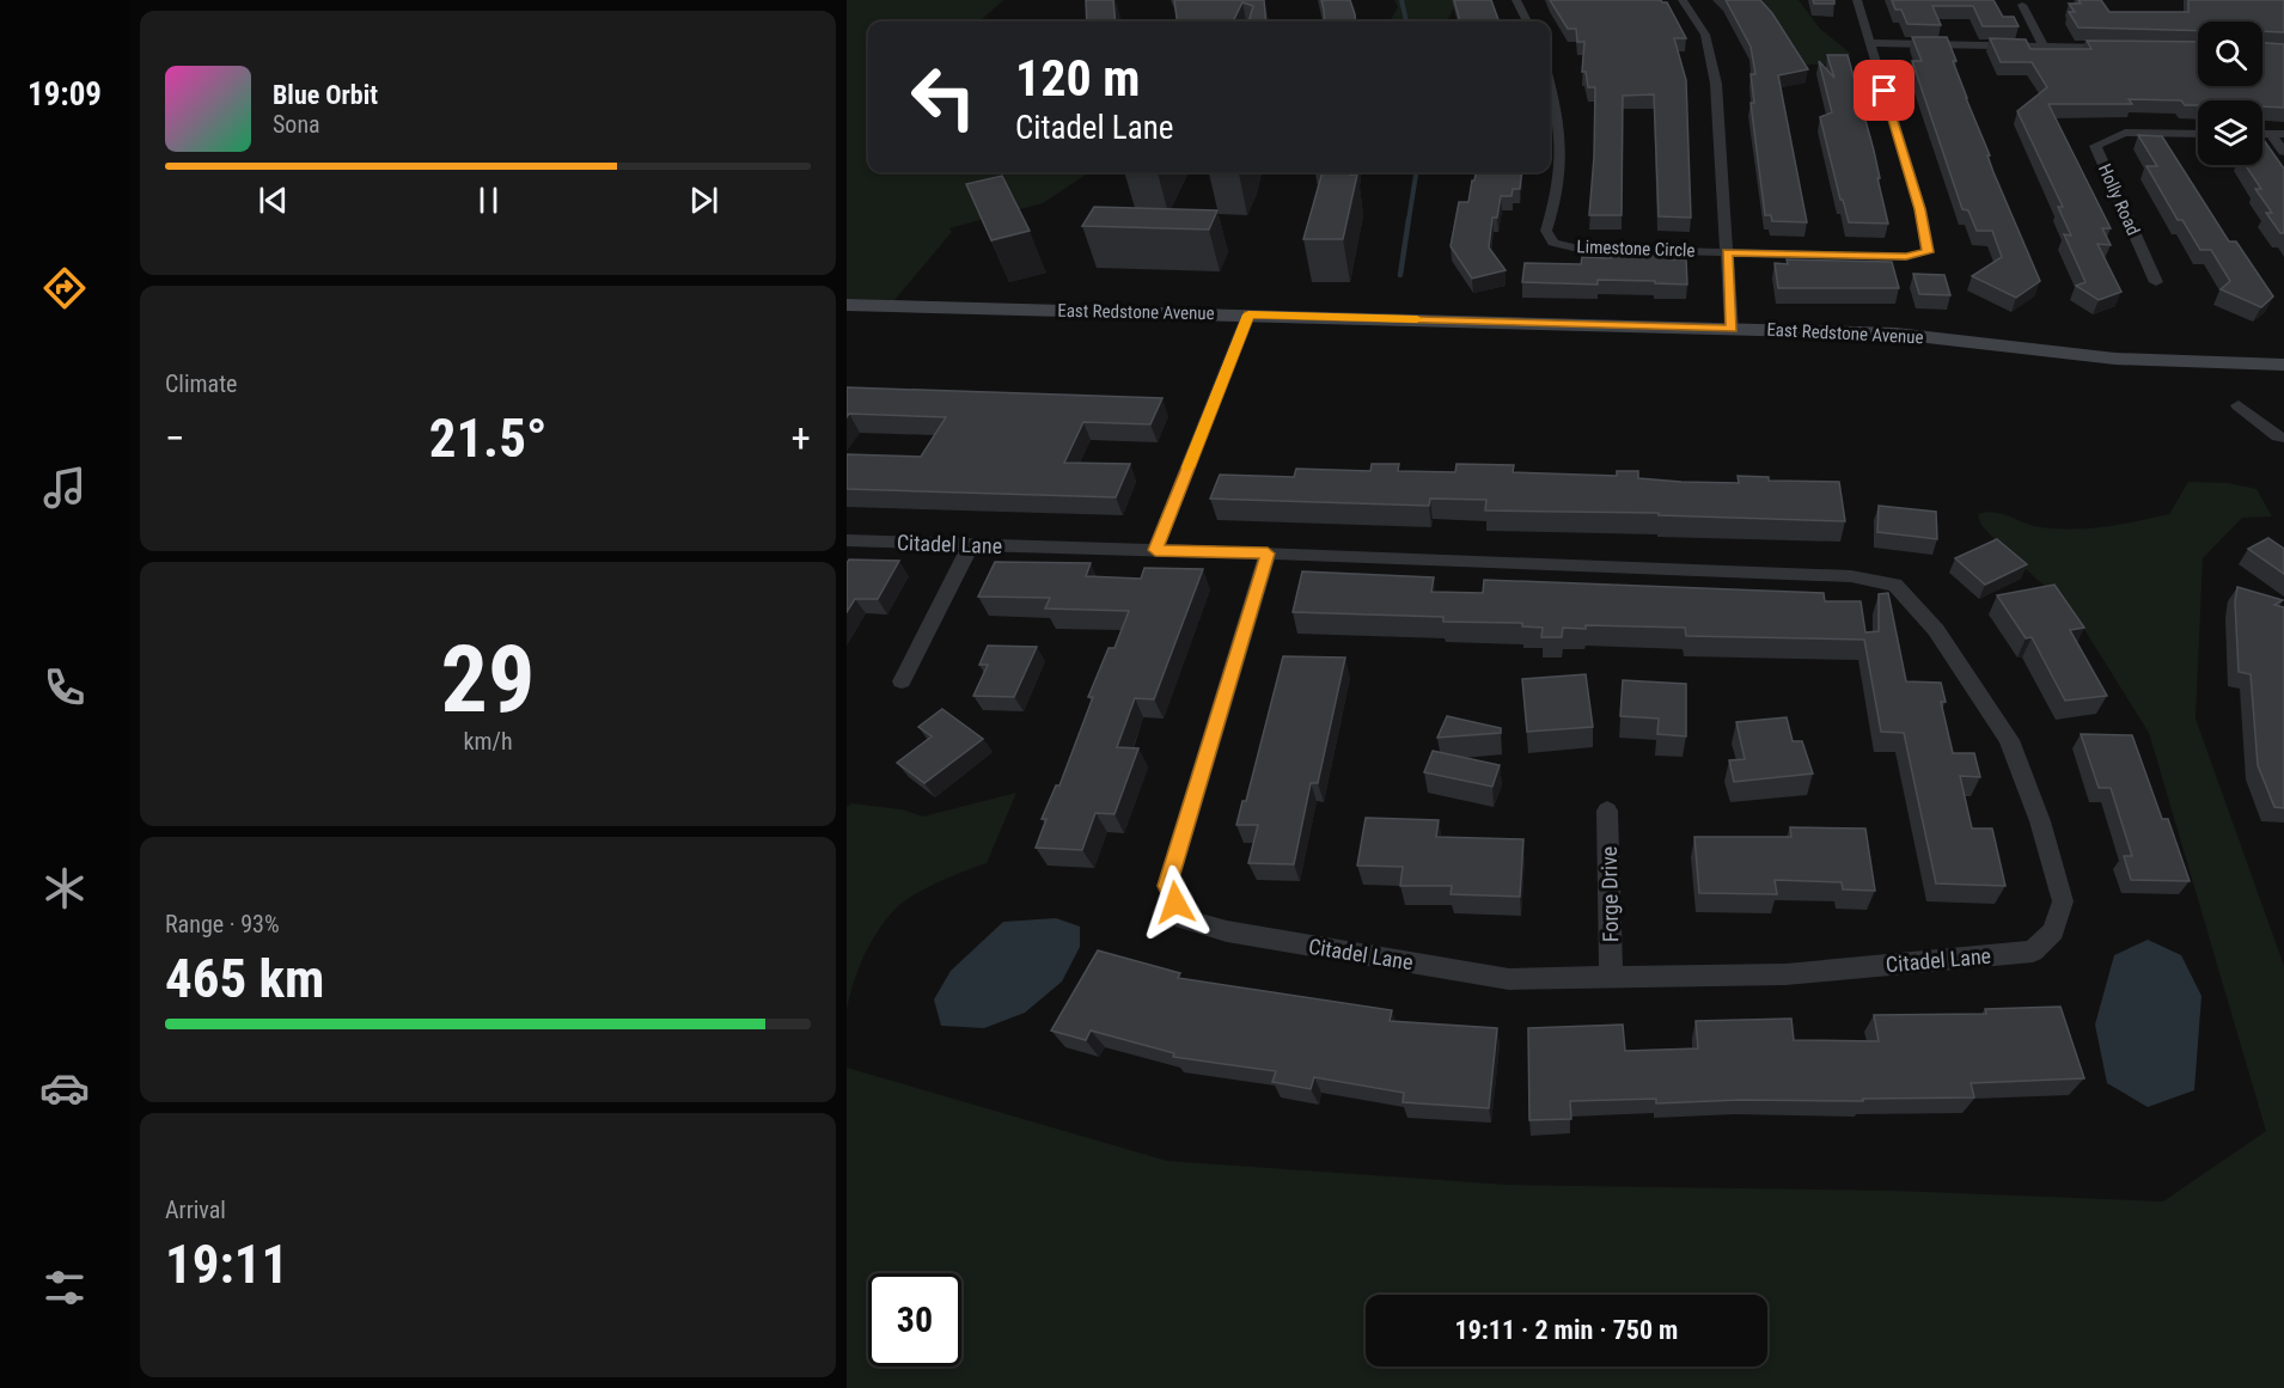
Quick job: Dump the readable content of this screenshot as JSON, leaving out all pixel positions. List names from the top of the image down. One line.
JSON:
{"streets":{"street":["Holly Road","Limestone Circle","East Redstone Avenue","Citadel Lane","Forge Drive"]},"crossings":[["Limestone Circle","East Redstone Avenue"],["Citadel Lane","Forge Drive"]],"page":{"tabs":"19:09","turn":["120 m","Citadel Lane"],"song":["Blue Orbit","Sona"],"tile":["Climate",["29","km/h"],["Range · 93%","465 km"],["Arrival","19:11"]],"heat":["−","21.5°","+"],"limit":"30","trip":"19:11 · 2 min · 750 m"}}
